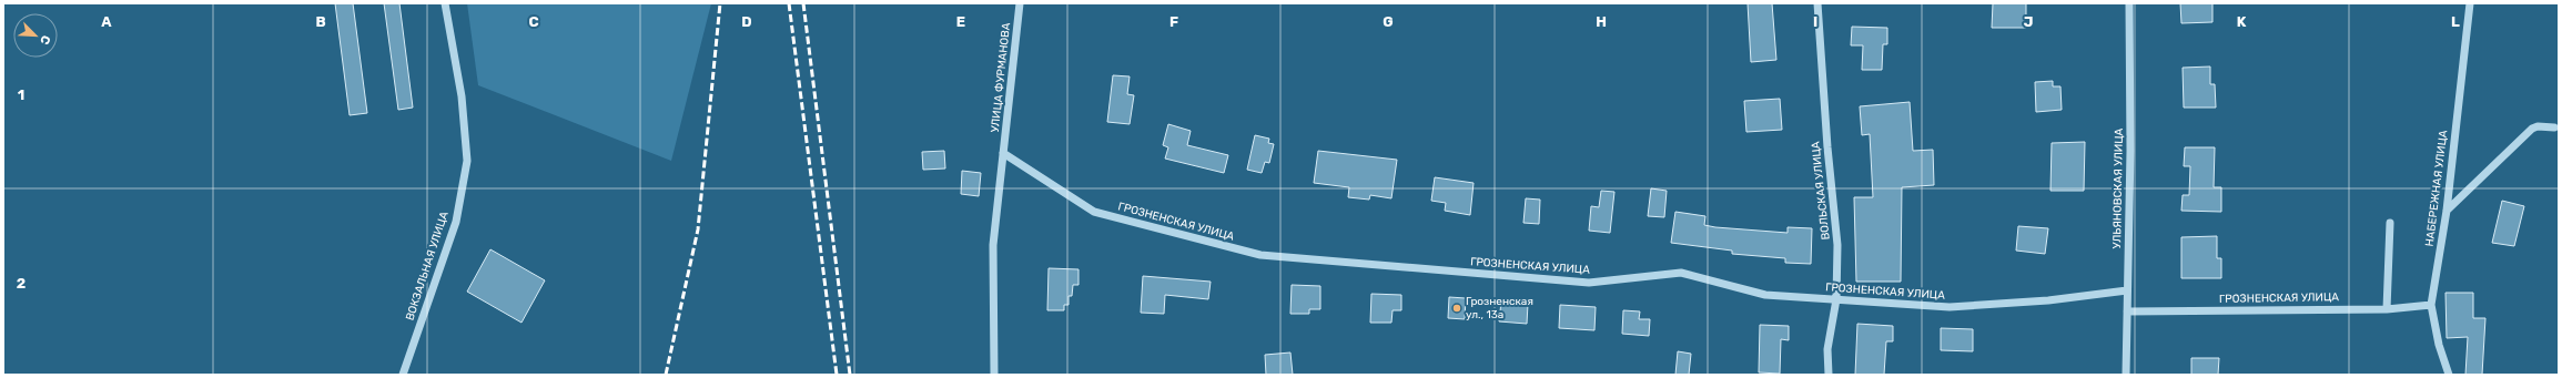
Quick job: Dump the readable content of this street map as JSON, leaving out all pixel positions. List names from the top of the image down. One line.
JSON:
{"streets":{"street":["УЛИЦА ФУРМАНОВА","УЛЬЯНОВСКАЯ УЛИЦА","НАБЕРЕЖНАЯ УЛИЦА","ВОЛЬСКАЯ УЛИЦА","ГРОЗНЕНСКАЯ УЛИЦА","ВОКЗАЛЬНАЯ УЛИЦА"]},"crossings":[["УЛИЦА ФУРМАНОВА","ГРОЗНЕНСКАЯ УЛИЦА"],["УЛЬЯНОВСКАЯ УЛИЦА","ГРОЗНЕНСКАЯ УЛИЦА"],["НАБЕРЕЖНАЯ УЛИЦА","ГРОЗНЕНСКАЯ УЛИЦА"],["ВОЛЬСКАЯ УЛИЦА","ГРОЗНЕНСКАЯ УЛИЦА"]],"places":["Грозненская ул., 13а"],"north":"bottom right","grid":{"columns":["A","B","C","D","E","F","G","H","I","J","K","L"],"rows":["1","2"]}}
